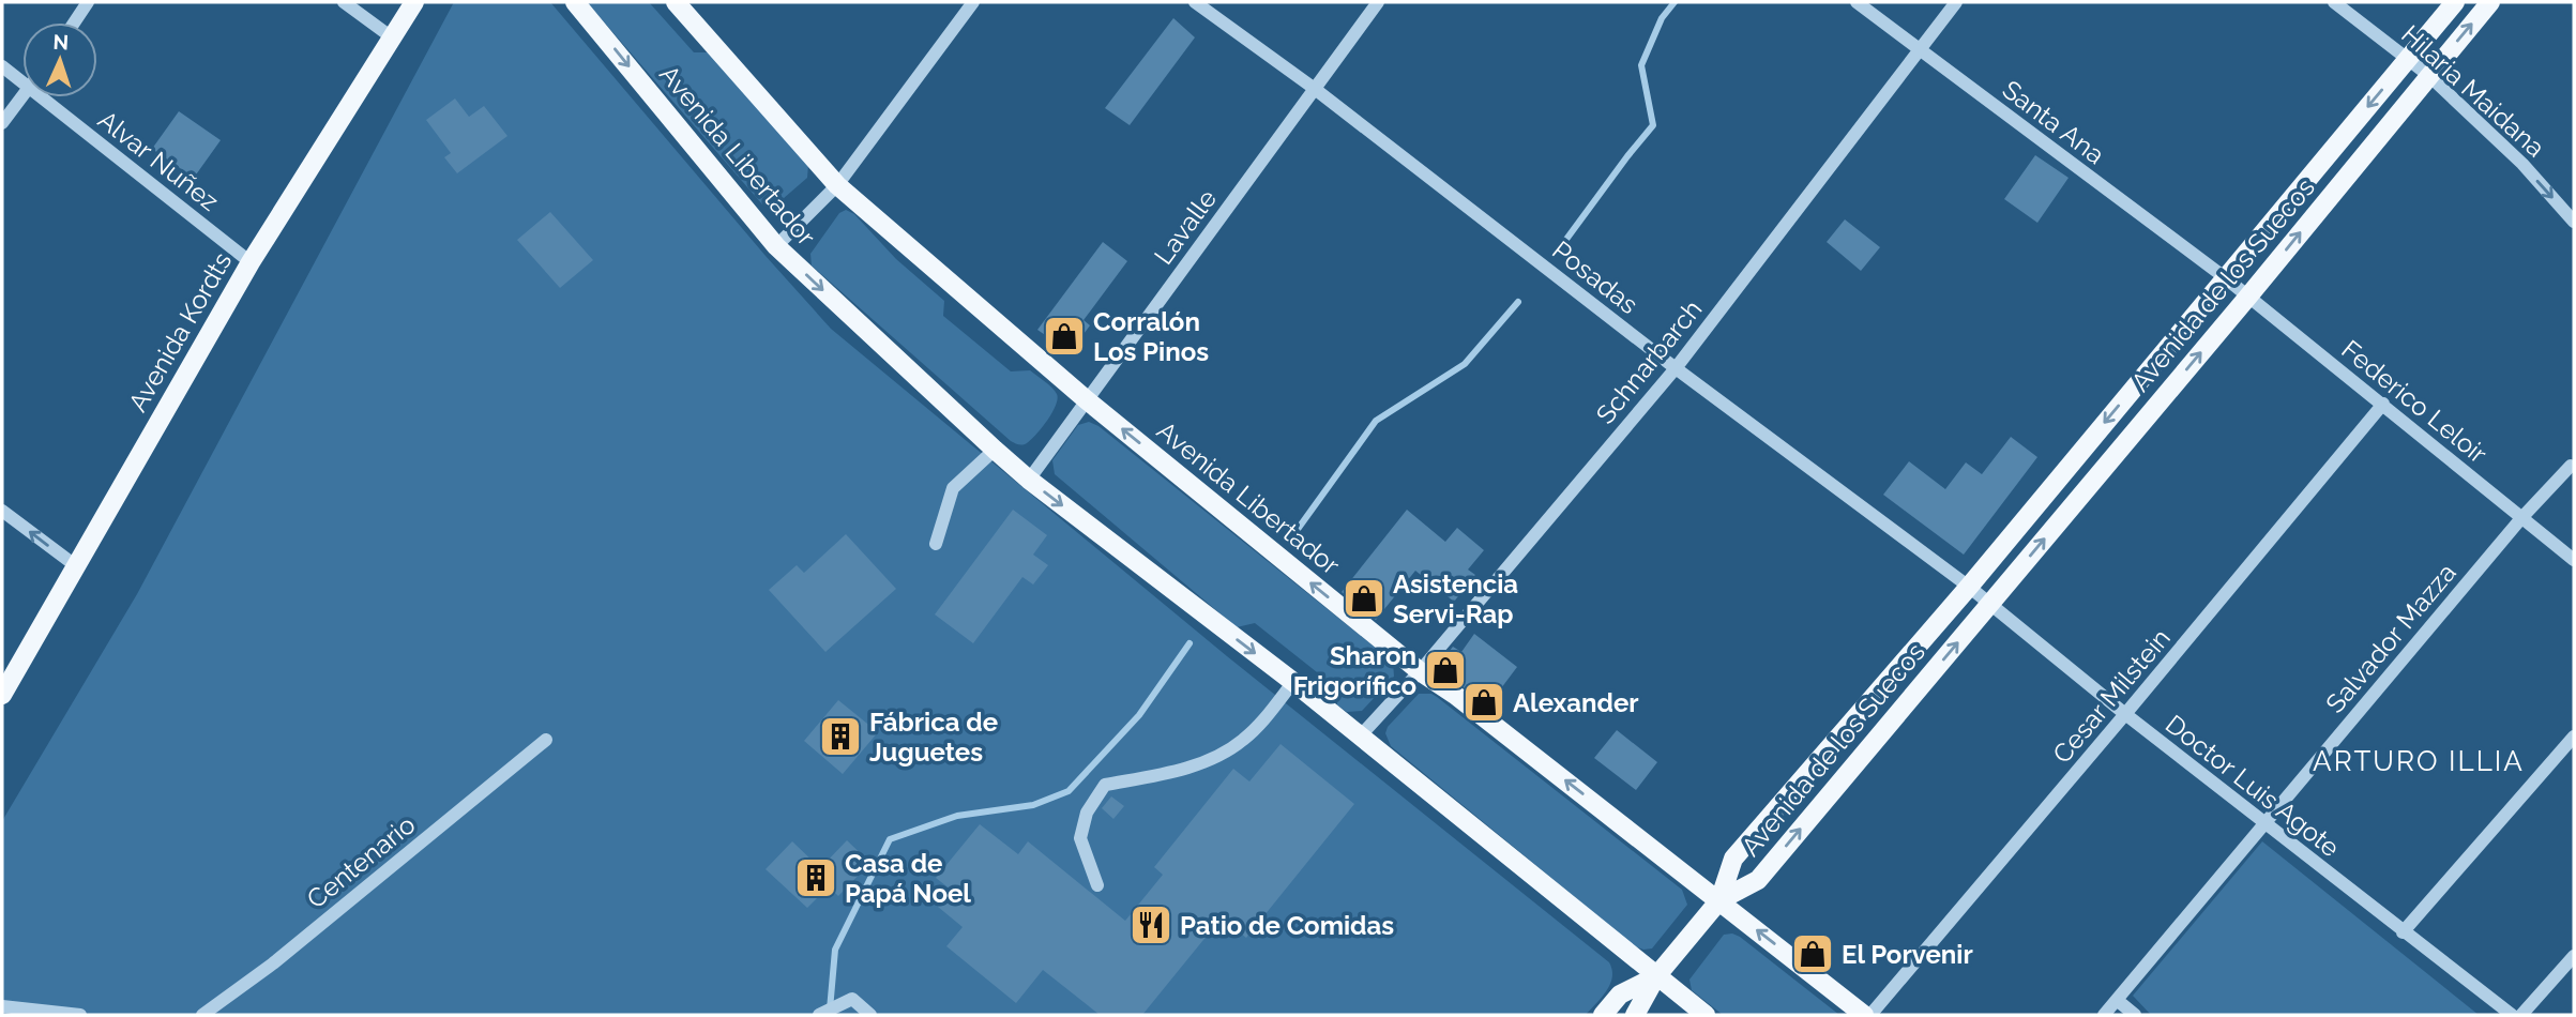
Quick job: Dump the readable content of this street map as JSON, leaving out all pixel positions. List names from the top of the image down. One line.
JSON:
{"streets":{"main road":["Avenida Libertador","Avenida de los Suecos","Avenida Kordts"],"street":["Hilaria Maidana","Santa Ana","Alvar Nuñez","Lavalle","Posadas","Schnarbarch","Federico Leloir","Salvador Mazza","Cesar Milstein","Doctor Luis Agote","Centenario"]},"crossings":[["Hilaria Maidana","Avenida de los Suecos"],["Santa Ana","Avenida de los Suecos"],["Santa Ana","Schnarbarch"],["Santa Ana","Federico Leloir"],["Avenida Libertador","Lavalle"],["Avenida Libertador","Avenida de los Suecos"],["Avenida Libertador","Schnarbarch"],["Alvar Nuñez","Avenida Kordts"],["Lavalle","Posadas"],["Posadas","Avenida de los Suecos"],["Posadas","Schnarbarch"],["Posadas","Doctor Luis Agote"],["Avenida de los Suecos","Federico Leloir"],["Avenida de los Suecos","Doctor Luis Agote"],["Federico Leloir","Salvador Mazza"],["Federico Leloir","Cesar Milstein"],["Salvador Mazza","Doctor Luis Agote"],["Cesar Milstein","Doctor Luis Agote"]],"one_way":["Hilaria Maidana"],"districts":["ARTURO ILLIA"],"places":{"shop":["Corralón Los Pinos","Asistencia Servi-Rap","Sharon Frigorífico","Alexander","El Porvenir"],"building":["Fábrica de Juguetes","Casa de Papá Noel"],"restaurant":["Patio de Comidas"]},"north":"top"}
